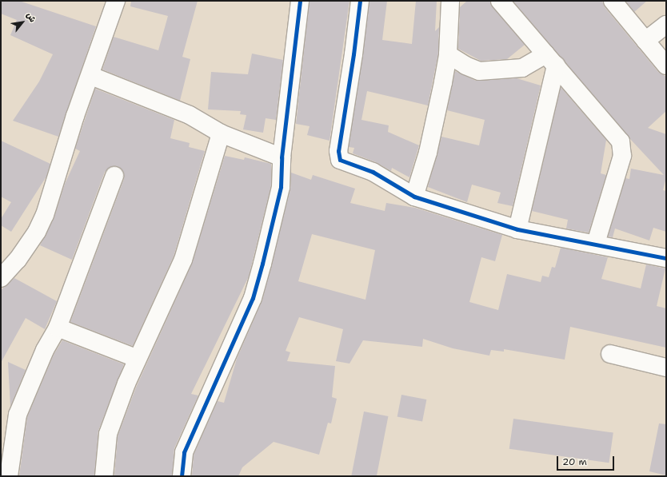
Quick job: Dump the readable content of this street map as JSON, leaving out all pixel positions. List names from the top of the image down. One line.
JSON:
{"scale_bar":"20 m","north":"top right"}
